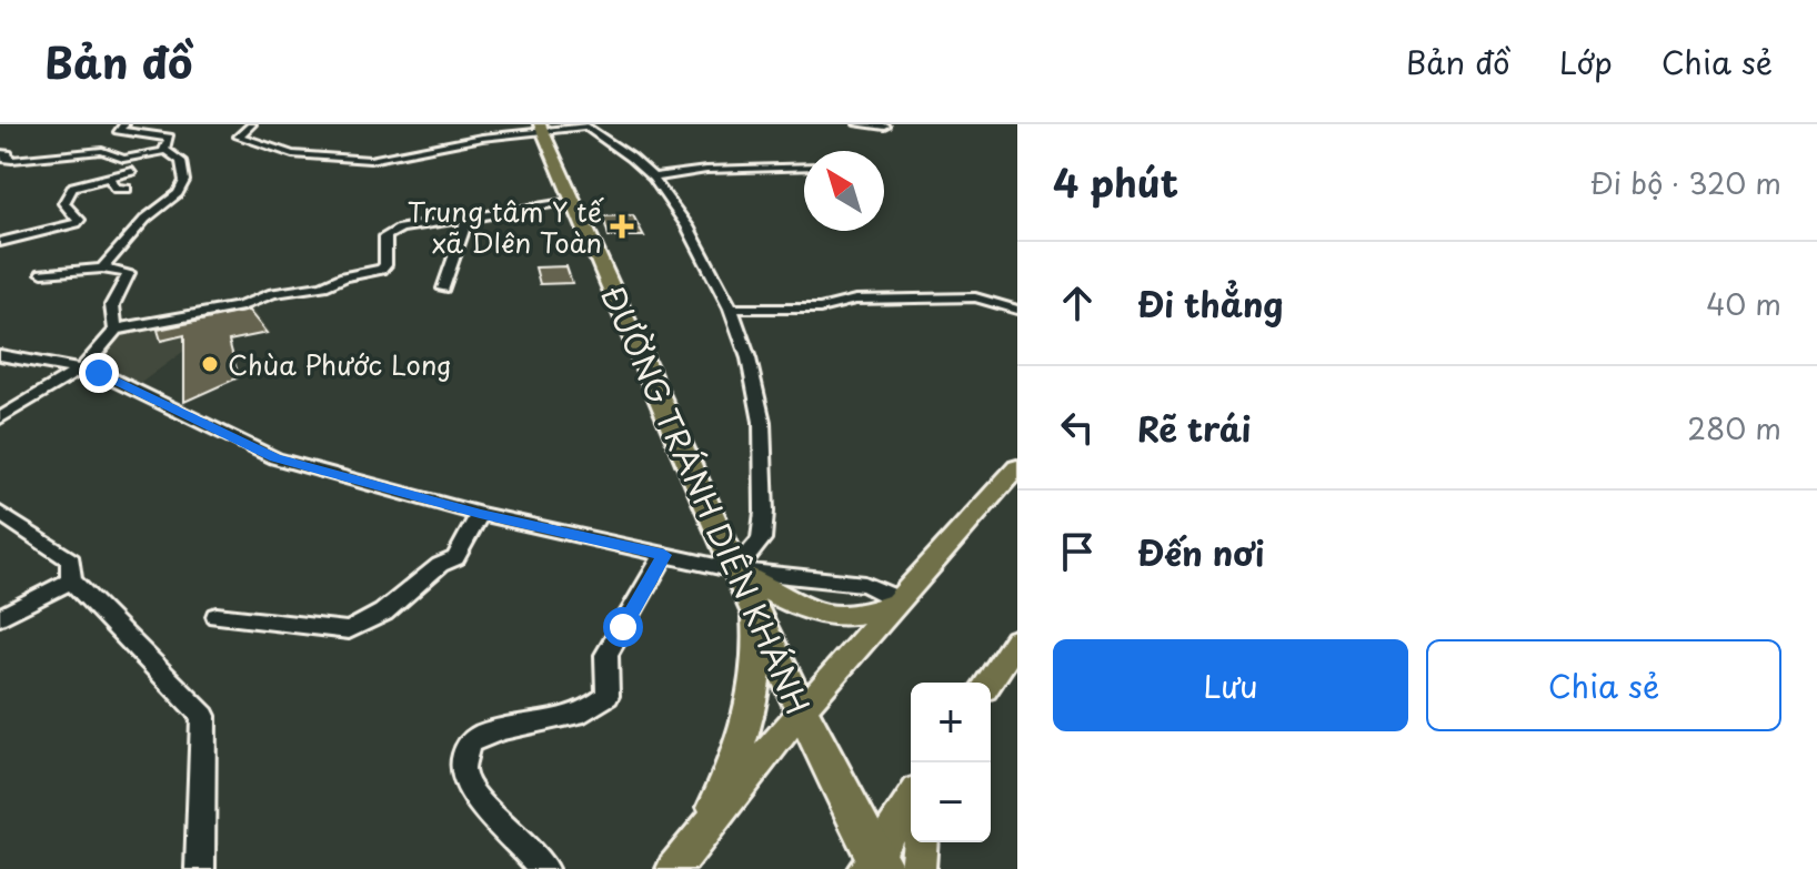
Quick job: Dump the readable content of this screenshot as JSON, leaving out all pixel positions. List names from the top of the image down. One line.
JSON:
{"streets":{"highway":["ĐƯỜNG TRÁNH DIÊN KHÁNH"]},"places":{"health":["Trung tâm Y tế xã DIên Toàn"],"other":["Chùa Phước Long"]},"north":"top left","page":{"header":"Bản đồ","nav":["Bản đồ","Lớp","Chia sẻ"],"heading":["4 phút","Đi bộ · 320 m"],"list":[["Đi thẳng","40 m"],["Rẽ trái","280 m"],"Đến nơi"],"buttons":["Lưu","Chia sẻ"],"map_buttons":["+","−"]}}
